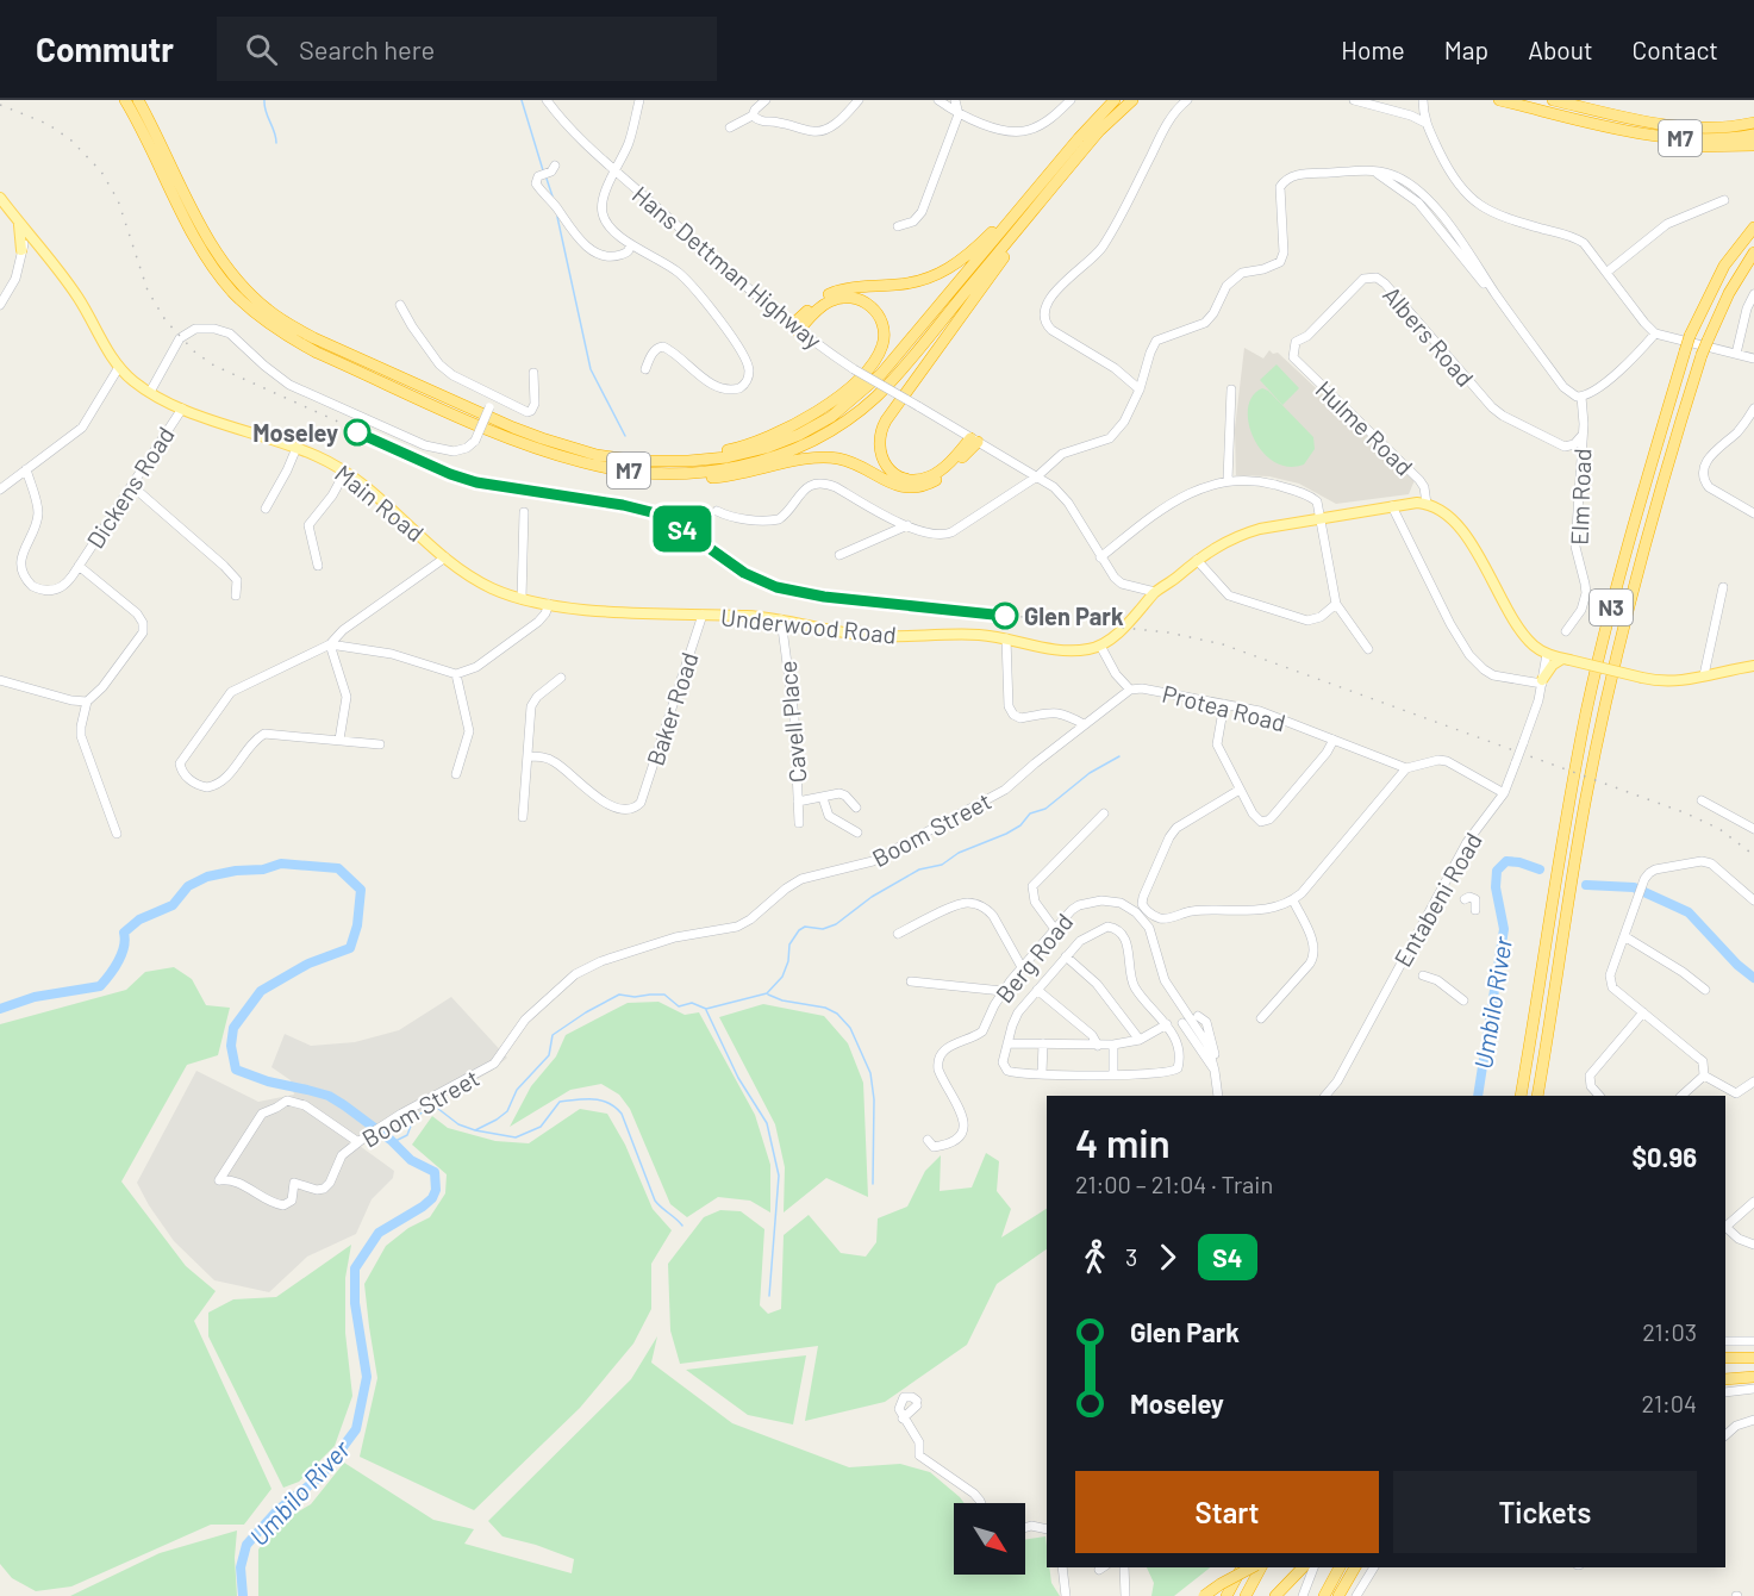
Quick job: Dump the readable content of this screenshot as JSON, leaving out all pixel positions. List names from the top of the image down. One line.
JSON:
{"streets":{"highway":["M7","N3"],"main road":["Main Road","Underwood Road"],"street":["Hans Dettman Highway","Albers Road","Hulme Road","Dickens Road","Elm Road","Protea Road","Baker Road","Cavell Place","Boom Street","Entabeni Road","Berg Road"]},"crossings":[["Albers Road","Hulme Road"],["Dickens Road","Main Road"],["Main Road","Underwood Road"],["Underwood Road","Protea Road"],["Underwood Road","Baker Road"],["Underwood Road","Cavell Place"],["Protea Road","Boom Street"]],"water":["Umbilo River"],"places":["Moseley","Glen Park"],"north":"bottom right","page":{"header":"Commutr","search":"Search here","nav":["Home","Map","About","Contact"],"on_map":"S4","heading":["4 min","21:00 – 21:04 · Train","$0.96"],"legs":["3","S4"],"list":[{"name":"Glen Park","value":"21:03"},{"name":"Moseley","value":"21:04"}],"buttons":["Start","Tickets"]}}
